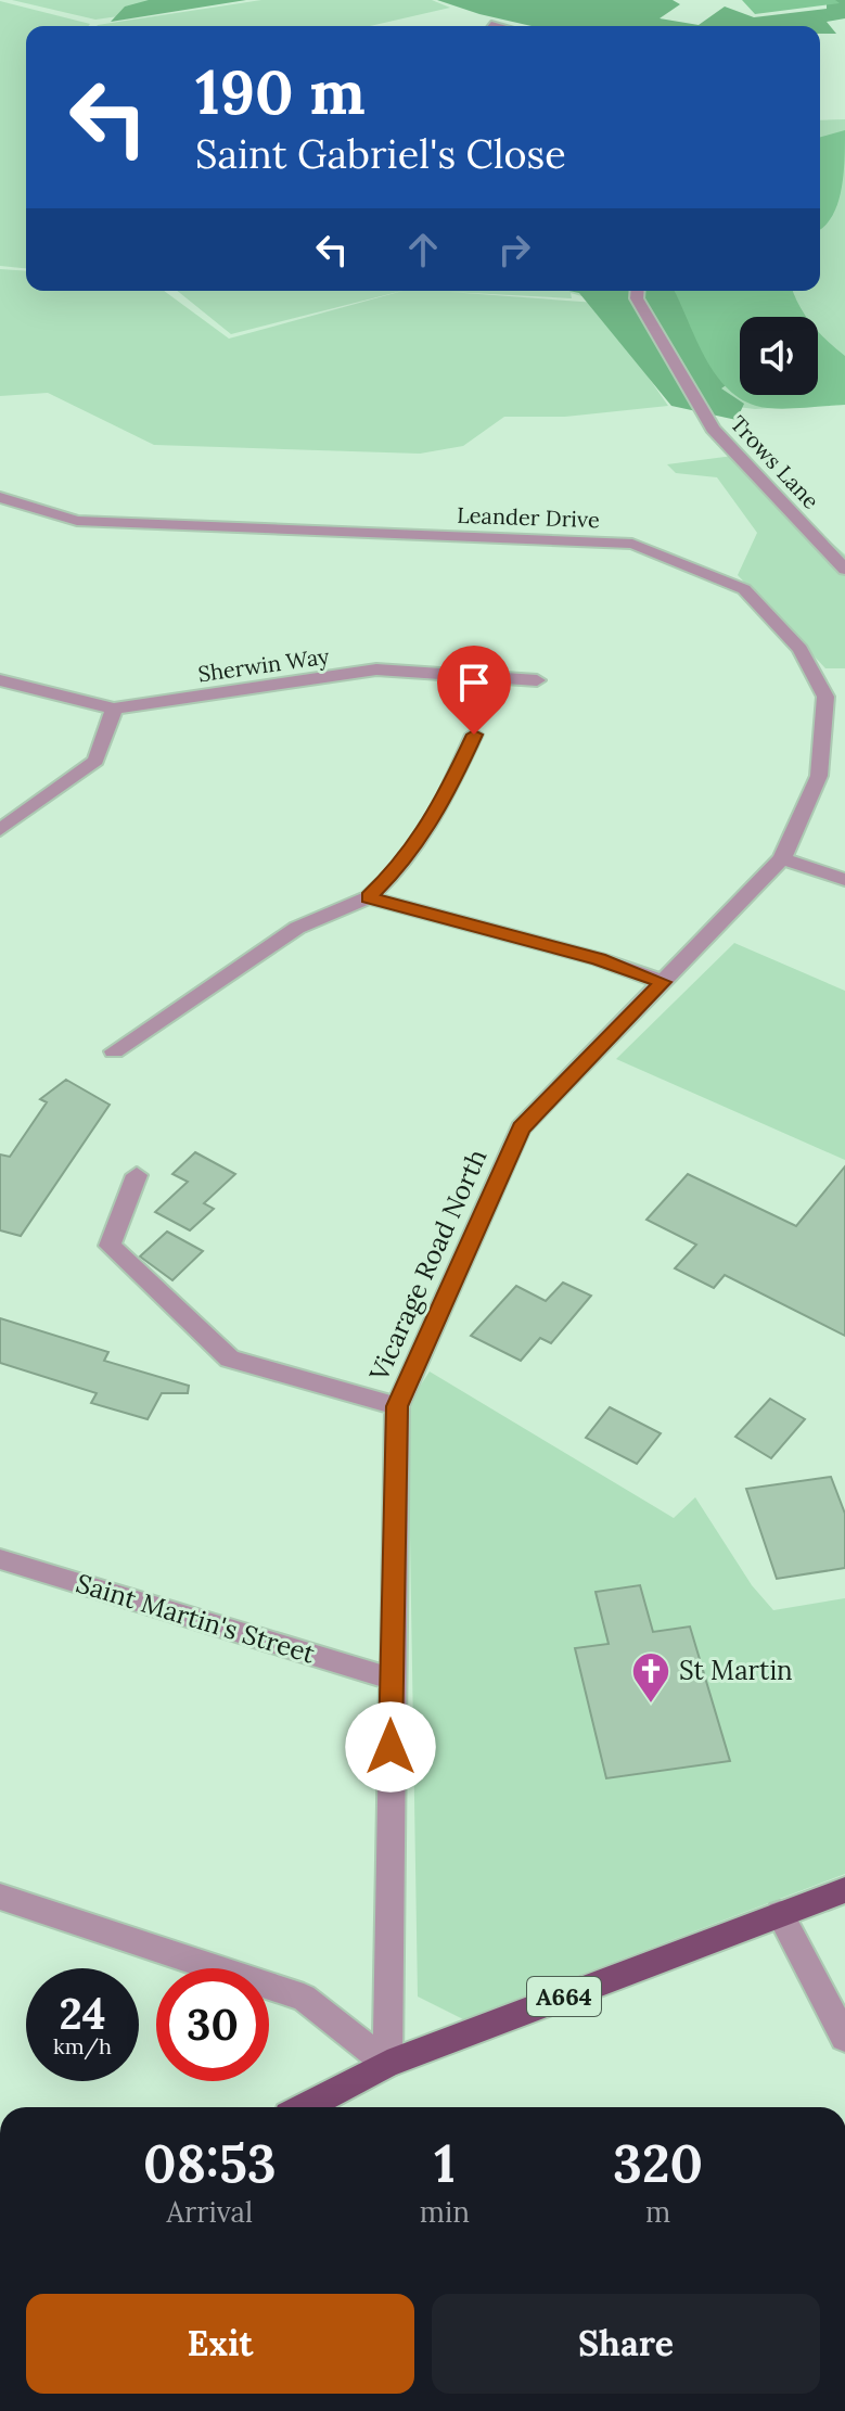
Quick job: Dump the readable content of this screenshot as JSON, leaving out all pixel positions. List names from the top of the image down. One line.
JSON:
{"streets":{"main road":["A664"],"street":["Trows Lane","Leander Drive","Sherwin Way","Vicarage Road North","Saint Martin's Street"]},"crossings":[["Leander Drive","Vicarage Road North"],["Vicarage Road North","Saint Martin's Street"],["Vicarage Road North","A664"]],"places":{"church":["St Martin"]},"page":{"turn":["190 m","Saint Gabriel's Close"],"speed":"24 km/h","limit":"30","eta":["08:53","Arrival","1","min","320","m"],"buttons":["Exit","Share"]}}
